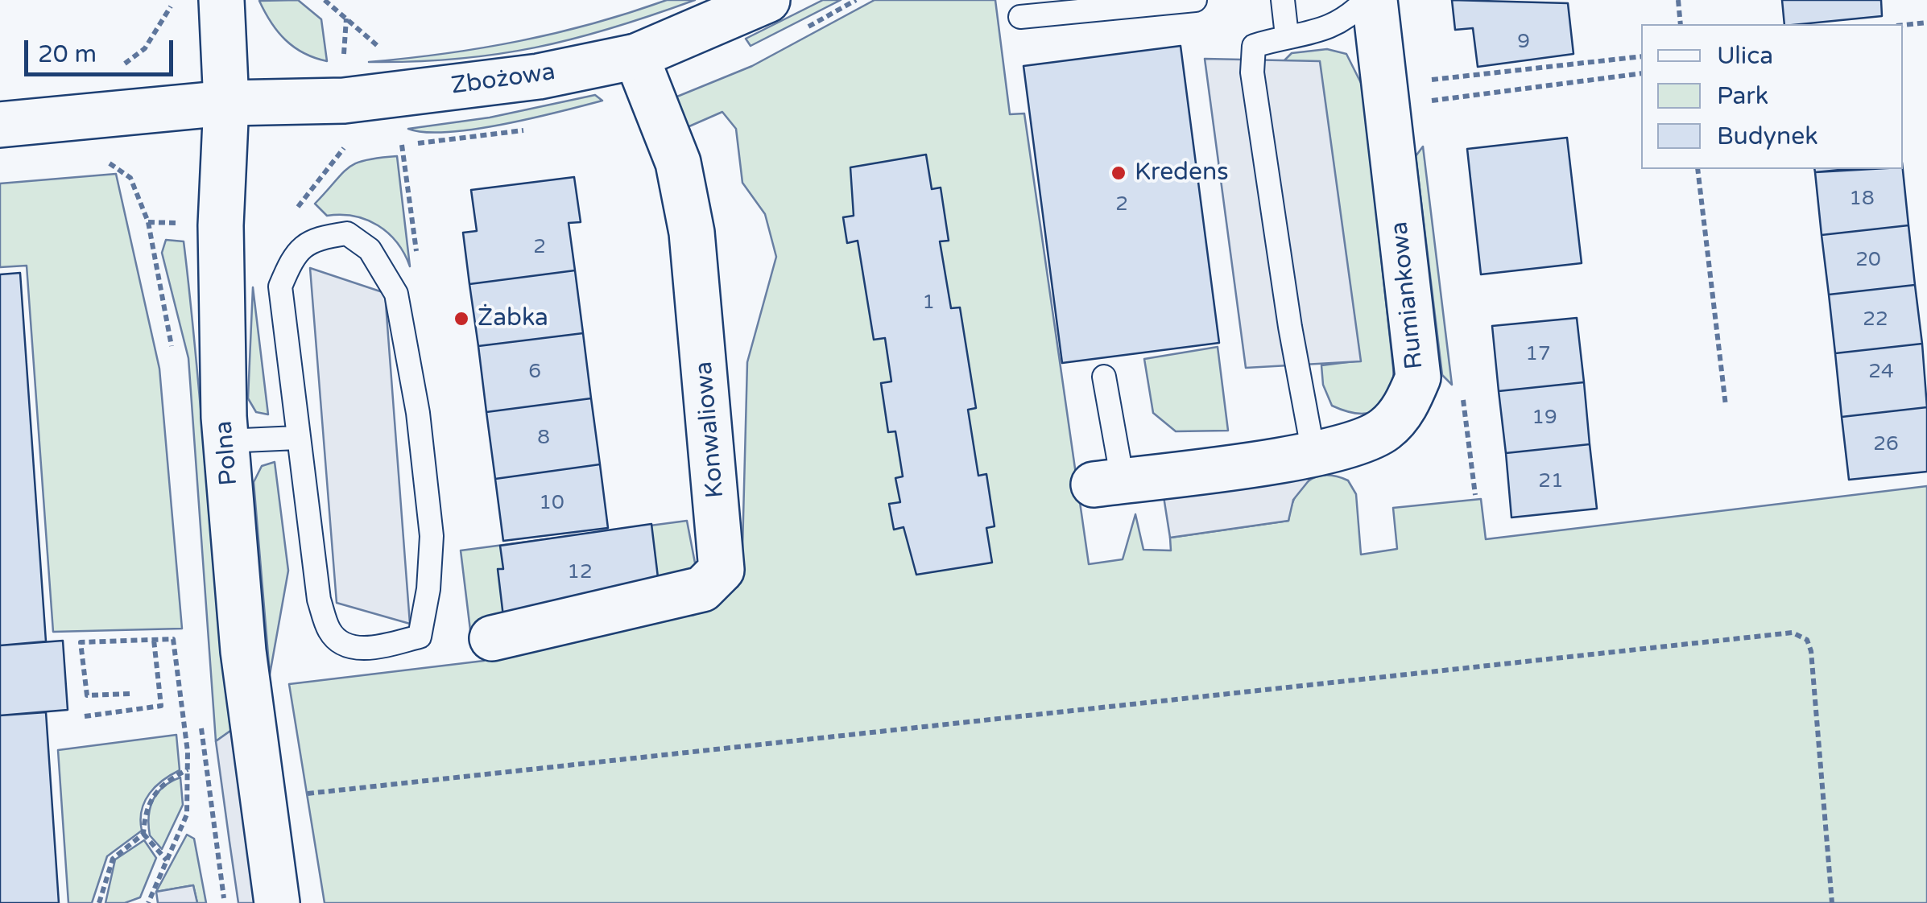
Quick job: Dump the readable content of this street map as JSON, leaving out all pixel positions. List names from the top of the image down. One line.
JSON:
{"streets":{"street":["Zbożowa","Rumiankowa","Konwaliowa","Polna"]},"crossings":[["Zbożowa","Konwaliowa"],["Zbożowa","Polna"]],"places":["Kredens","Żabka"],"house_numbers":["9","18","2","2","20","1","22","17","6","24","19","8","26","21","10","12"],"legend":["Ulica","Park","Budynek"],"scale_bar":"20 m"}
